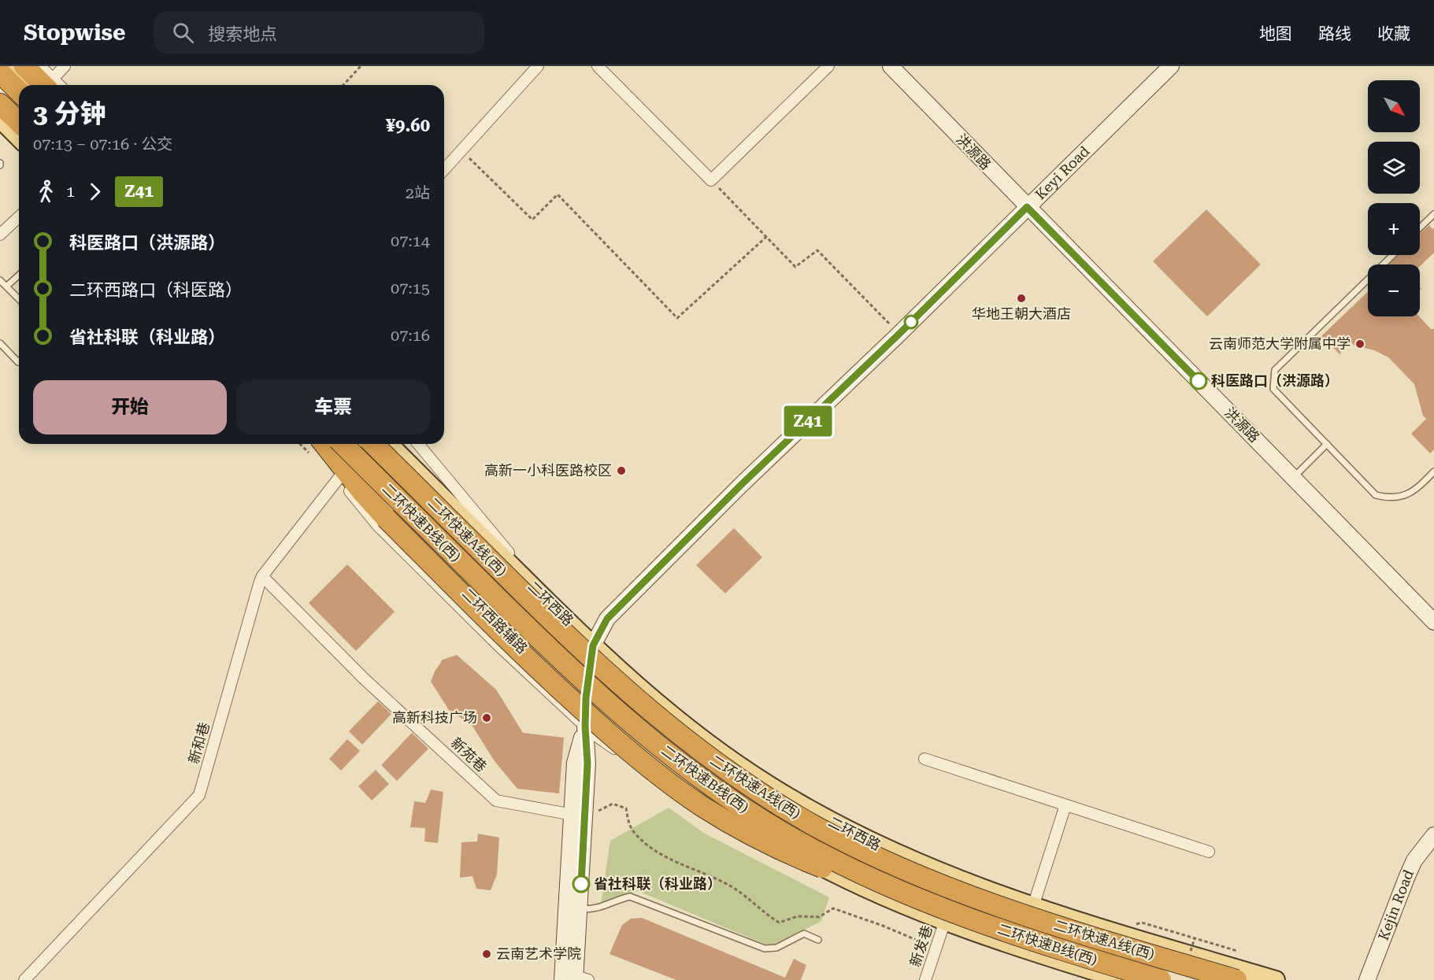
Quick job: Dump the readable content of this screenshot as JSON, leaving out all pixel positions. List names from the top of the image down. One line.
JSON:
{"streets":{"highway":["二环快速B线(西)","二环快速A线(西)"],"main road":["二环西路"],"street":["洪源路","Keyi Road","二环西路辅路","新和巷","新苑巷","Kejin Road","新发巷"]},"crossings":[["洪源路","Keyi Road"],["Keyi Road","二环西路"],["Keyi Road","二环西路辅路"],["二环西路辅路","新和巷"],["新和巷","新苑巷"]],"places":["华地王朝大酒店","云南师范大学附属中学","科医路口（洪源路）","高新一小科医路校区","高新科技广场","省社科联（科业路）","云南艺术学院"],"lines":["bus line Z41"],"north":"bottom right","page":{"header":"Stopwise","search":"搜索地点","nav":["地图","路线","收藏"],"on_map":"Z41","map_buttons":["+","−"],"heading":["3 分钟","07:13 – 07:16 · 公交","¥9.60"],"legs":["1","Z41","2站"],"list":[{"name":"科医路口（洪源路）","value":"07:14"},{"name":"二环西路口（科医路）","value":"07:15"},{"name":"省社科联（科业路）","value":"07:16"}],"buttons":["开始","车票"]}}
